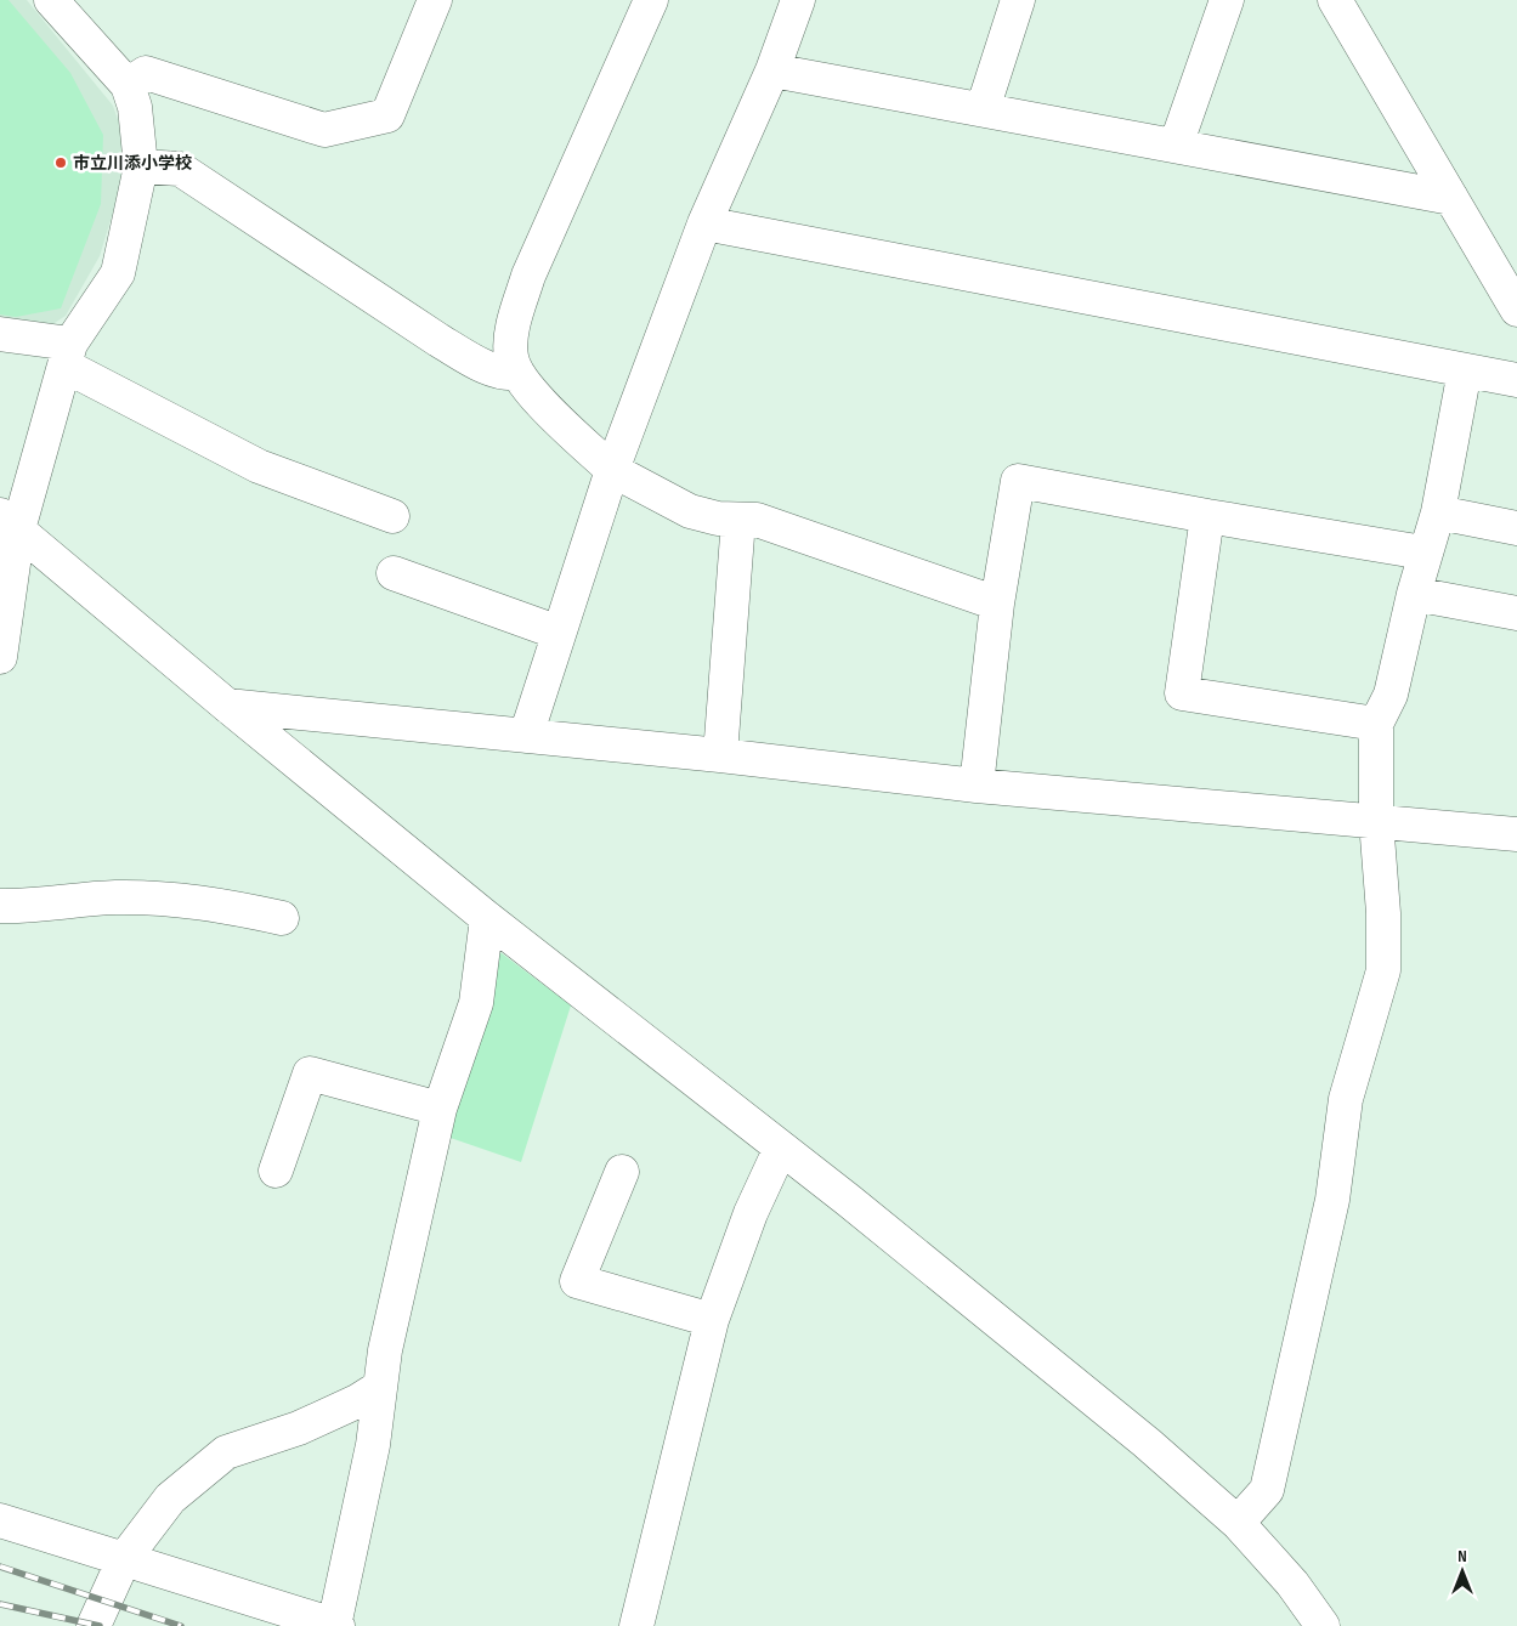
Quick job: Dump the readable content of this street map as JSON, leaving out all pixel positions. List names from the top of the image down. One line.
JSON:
{"places":["市立川添小学校"],"north":"top"}
